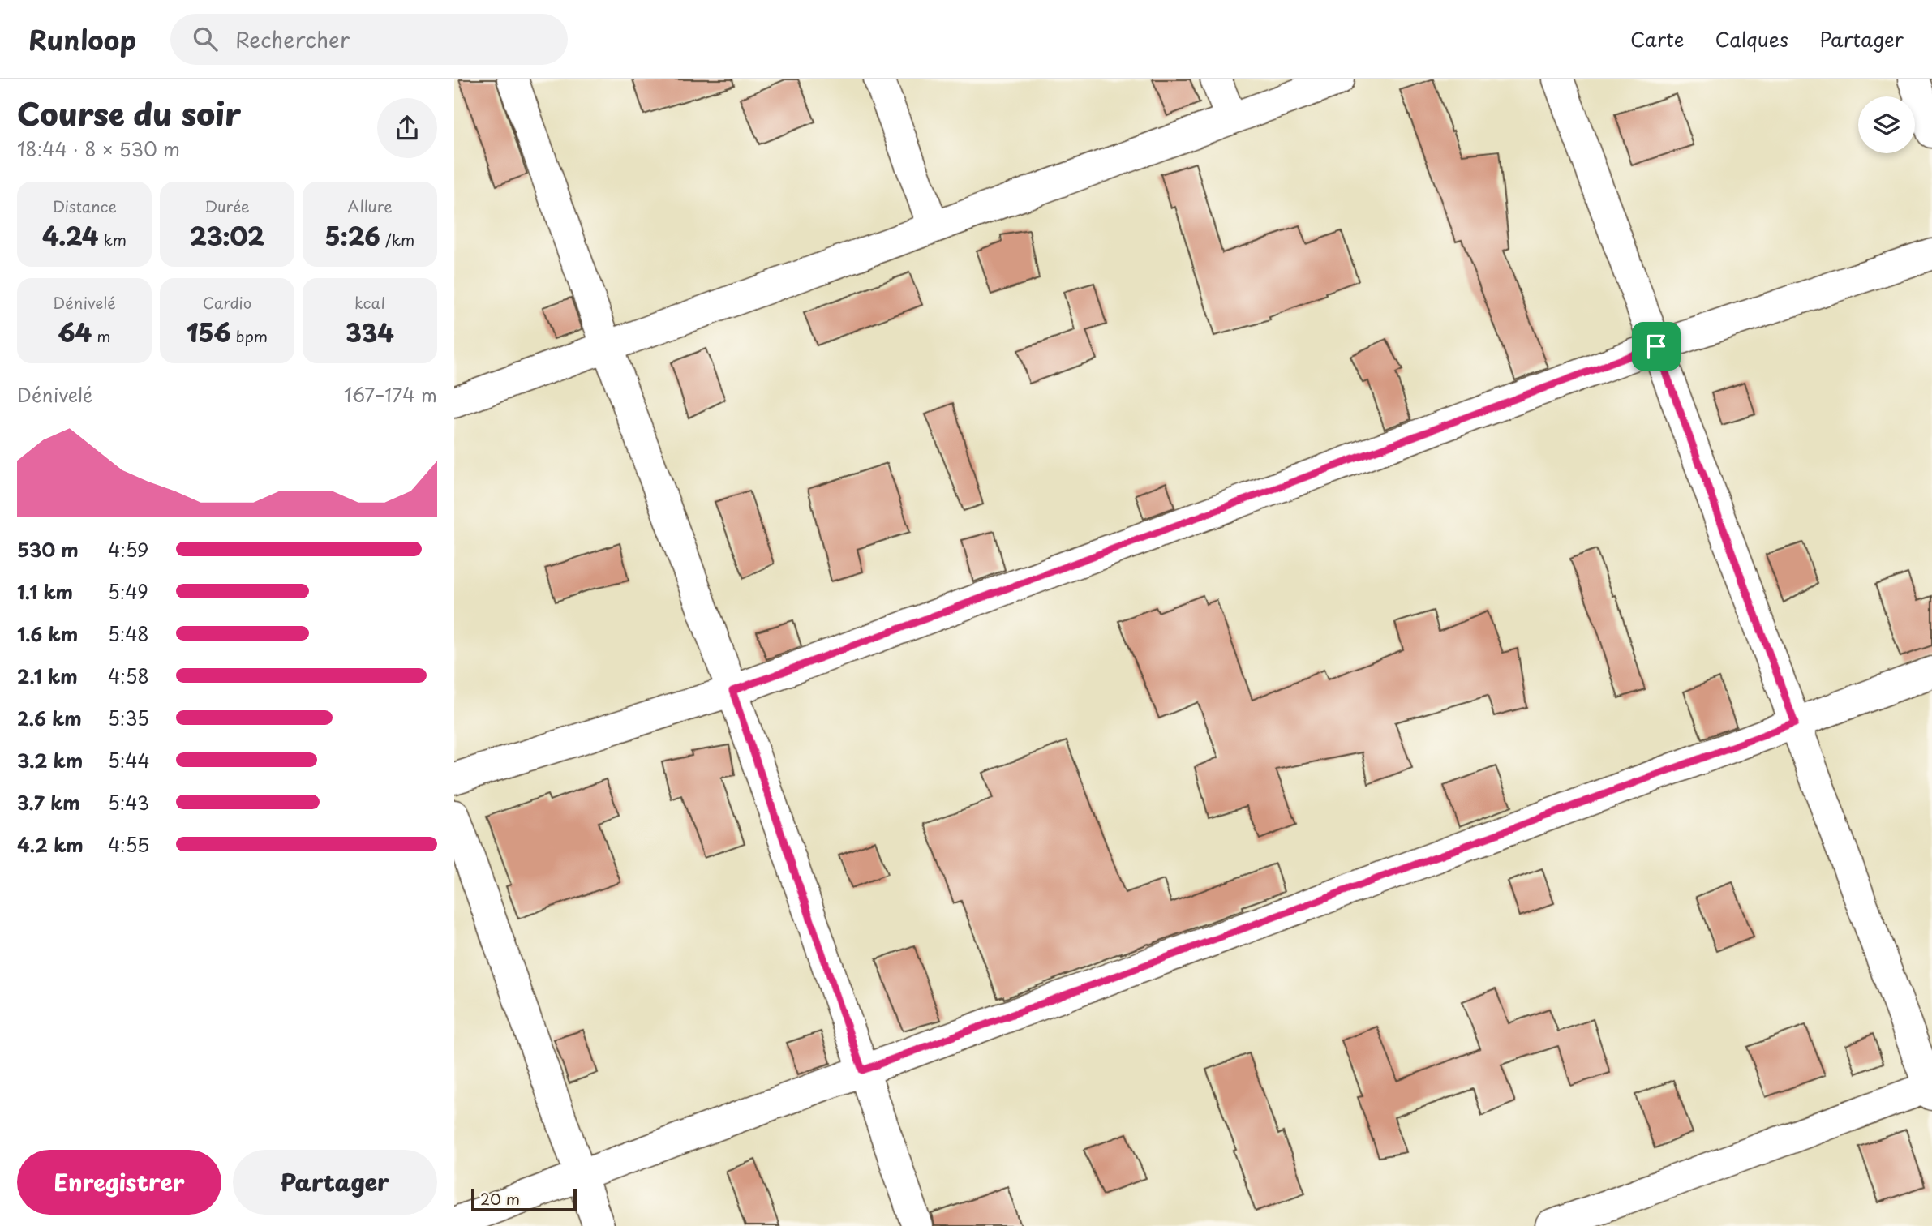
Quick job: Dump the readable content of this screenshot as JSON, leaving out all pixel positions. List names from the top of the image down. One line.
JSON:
{"scale_bar":"20 m","page":{"header":"Runloop","search":"Rechercher","nav":["Carte","Calques","Partager"],"heading":["Course du soir","18:44 · 8 × 530 m"],"stats":[["Distance","4.24 km"],["Durée","23:02"],["Allure","5:26 /km"],["Dénivelé","64 m"],["Cardio","156 bpm"],["kcal","334"]],"chart":["Dénivelé","167–174 m"],"list":[{"name":"530 m","note":"4:59"},{"name":"1.1 km","note":"5:49"},{"name":"1.6 km","note":"5:48"},{"name":"2.1 km","note":"4:58"},{"name":"2.6 km","note":"5:35"},{"name":"3.2 km","note":"5:44"},{"name":"3.7 km","note":"5:43"},{"name":"4.2 km","note":"4:55"}],"buttons":["Enregistrer","Partager"],"scale":"20 m"}}
